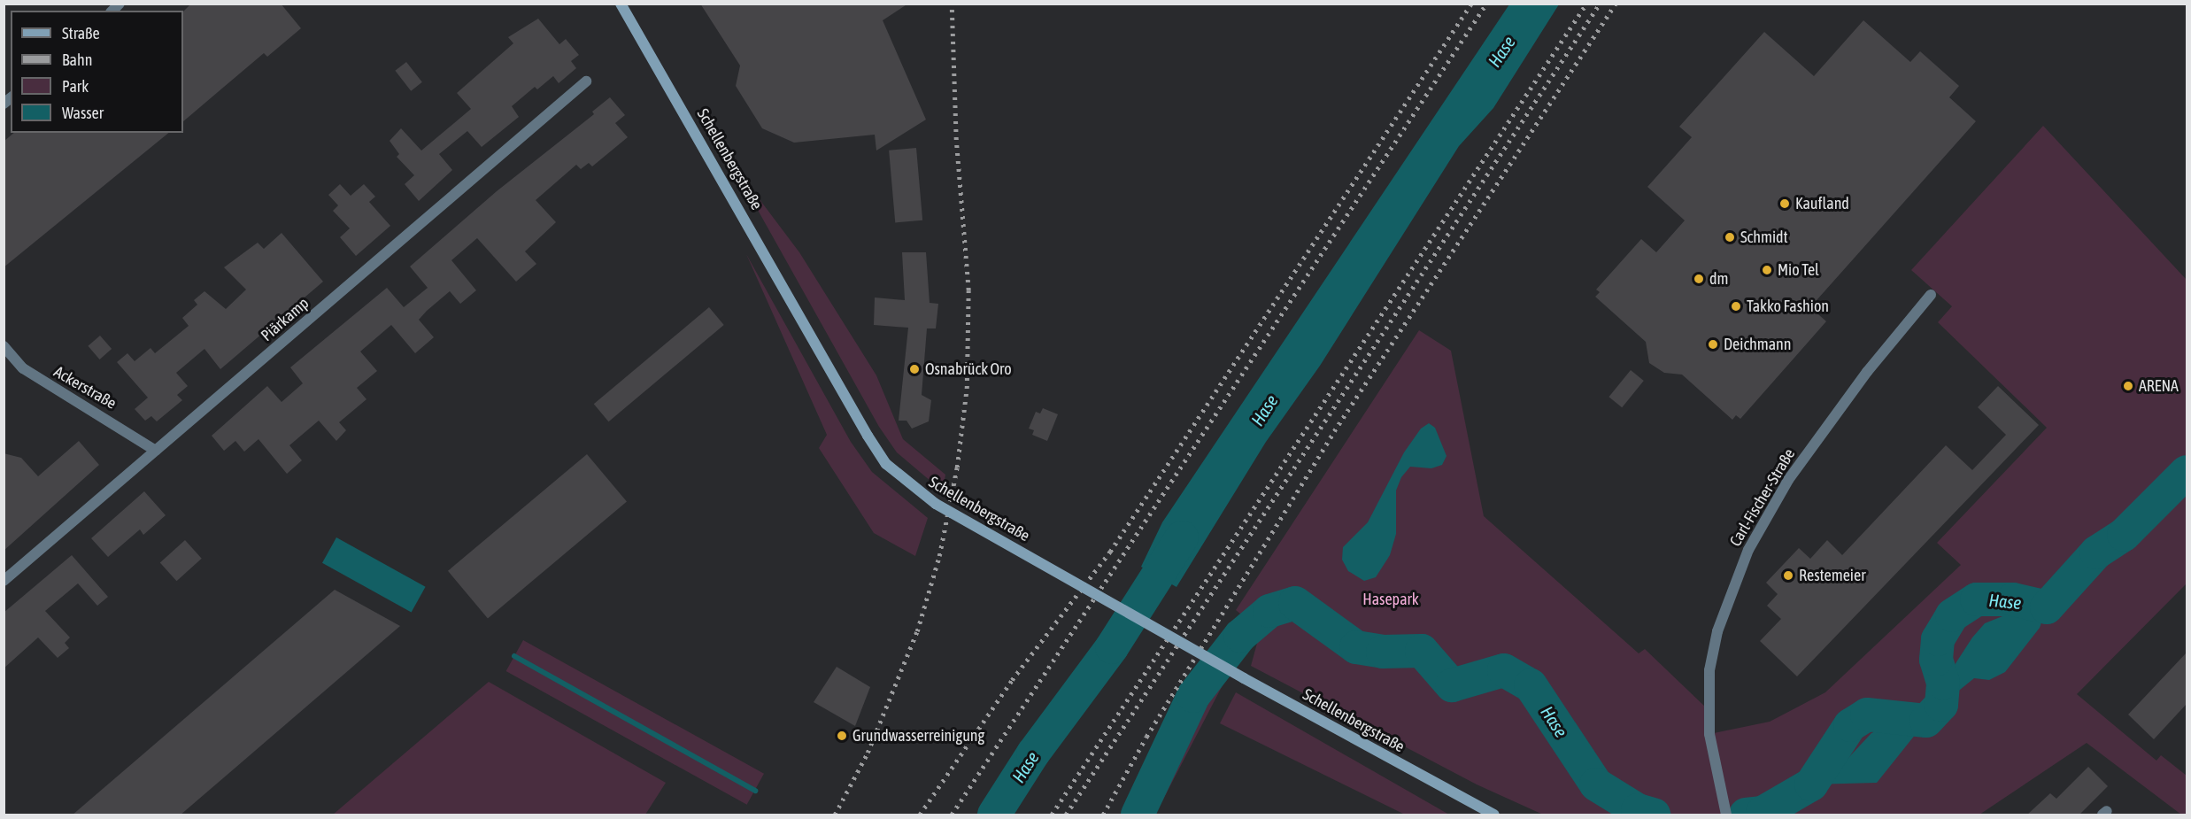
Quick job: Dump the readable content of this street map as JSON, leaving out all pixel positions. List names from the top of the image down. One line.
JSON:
{"streets":{"street":["Schellenbergstraße","Piärkamp","Ackerstraße","Carl-Fischer-Straße"]},"crossings":[["Piärkamp","Ackerstraße"]],"water":["Hase"],"parks":["Hasepark"],"places":["Kaufland","Schmidt","Mio Tel","dm","Takko Fashion","Deichmann","Osnabrück Oro","ARENA","Restemeier","Grundwasserreinigung"],"legend":["Straße","Bahn","Park","Wasser"]}
